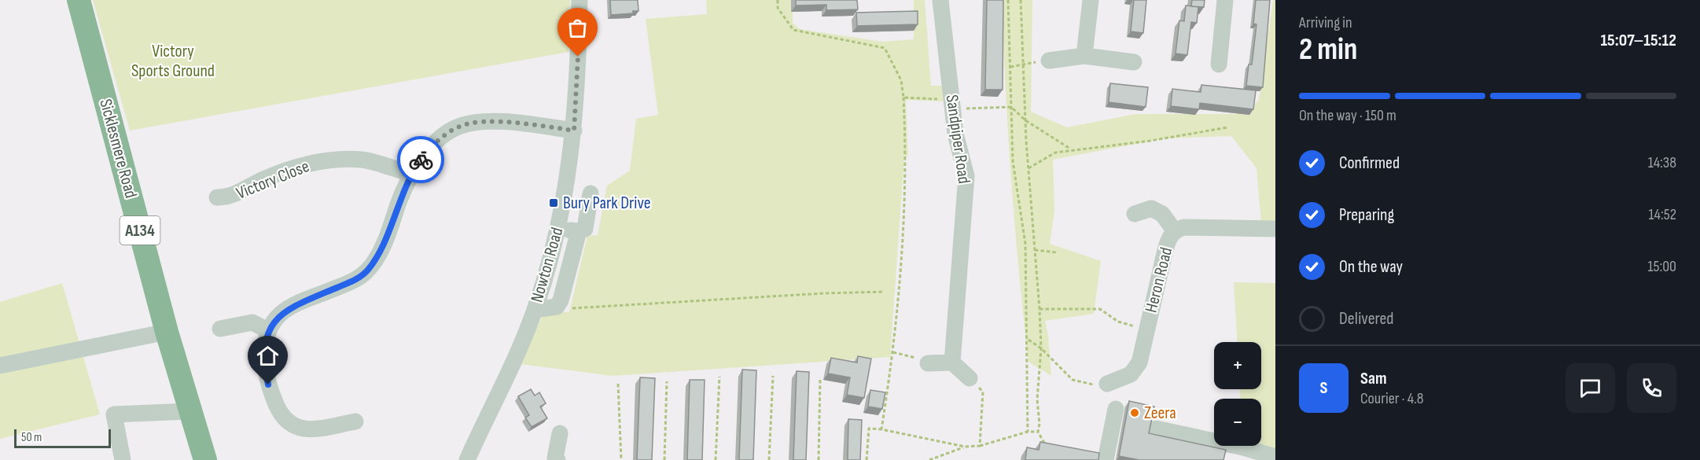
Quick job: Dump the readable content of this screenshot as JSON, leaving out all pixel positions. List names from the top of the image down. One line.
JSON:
{"streets":{"highway":["Sicklesmere Road","A134"],"street":["Sandpiper Road","Victory Close","Nowton Road","Heron Road"]},"parks":["Victory Sports Ground"],"places":{"transit":["Bury Park Drive"],"other":["Zeera"]},"scale_bar":"50 m","page":{"heading":["2 min","Arriving in","15:07–15:12"],"panel":["Sam","Courier · 4.8"],"bar":"On the way · 150 m","list":[["Confirmed","14:38"],["Preparing","14:52"],["On the way","15:00"],"Delivered"],"map_buttons":["+","−"],"round":"S","scale":"50 m"}}
